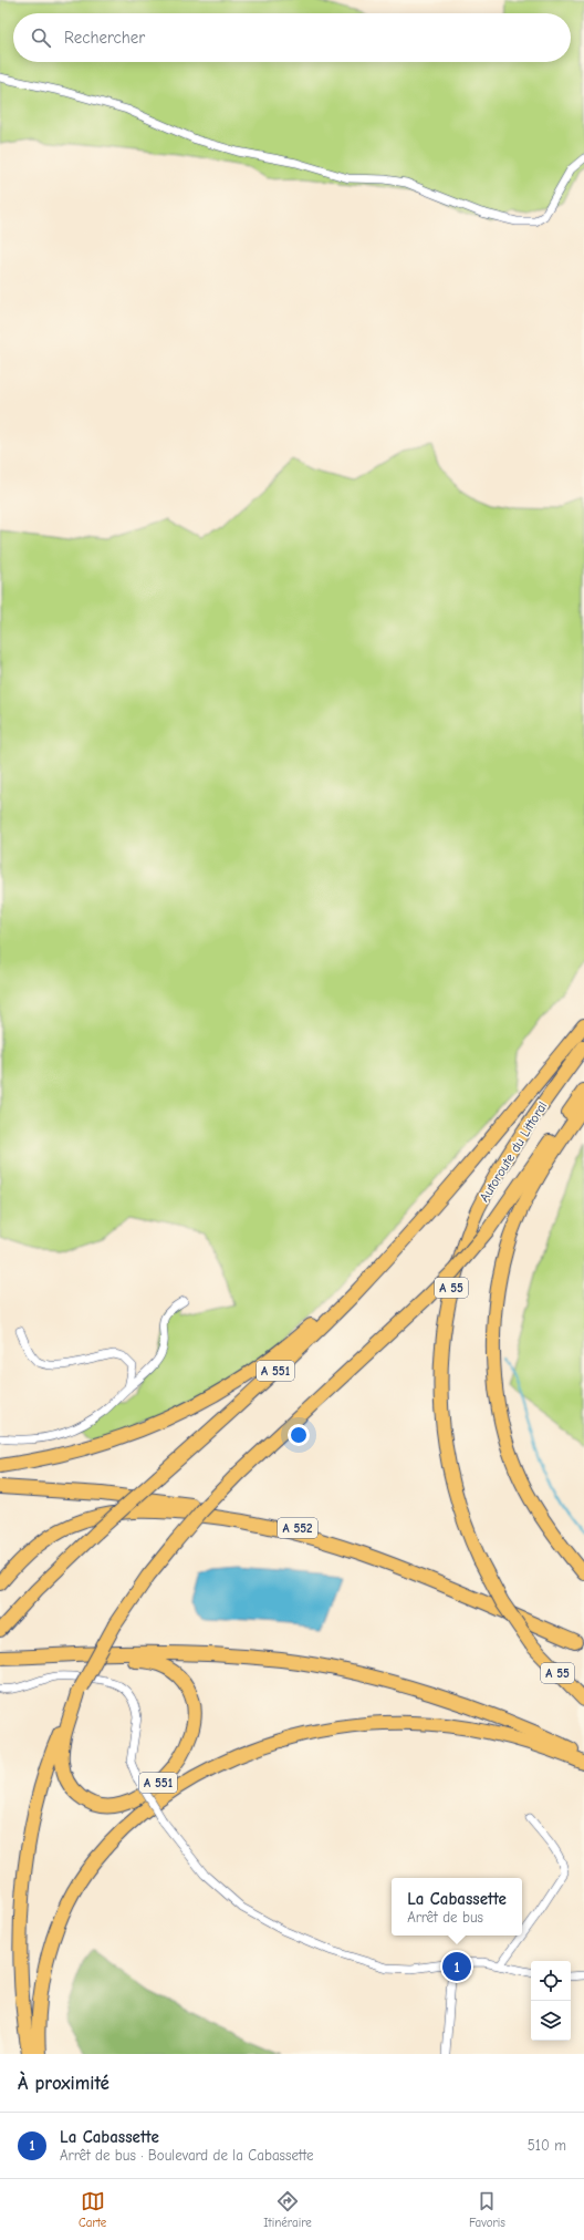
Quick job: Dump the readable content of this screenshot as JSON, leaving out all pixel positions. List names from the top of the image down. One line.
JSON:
{"streets":{"highway":["Autoroute du Littoral","A 55","A 551","A 552"]},"page":{"search":"Rechercher","popup":["La Cabassette","Arrêt de bus"],"pins":"1","heading":"À proximité","list":[{"mark":"1","name":"La Cabassette","note":"Arrêt de bus · Boulevard de la Cabassette","value":"510 m"}],"nav":["Carte","Itinéraire","Favoris"]}}
